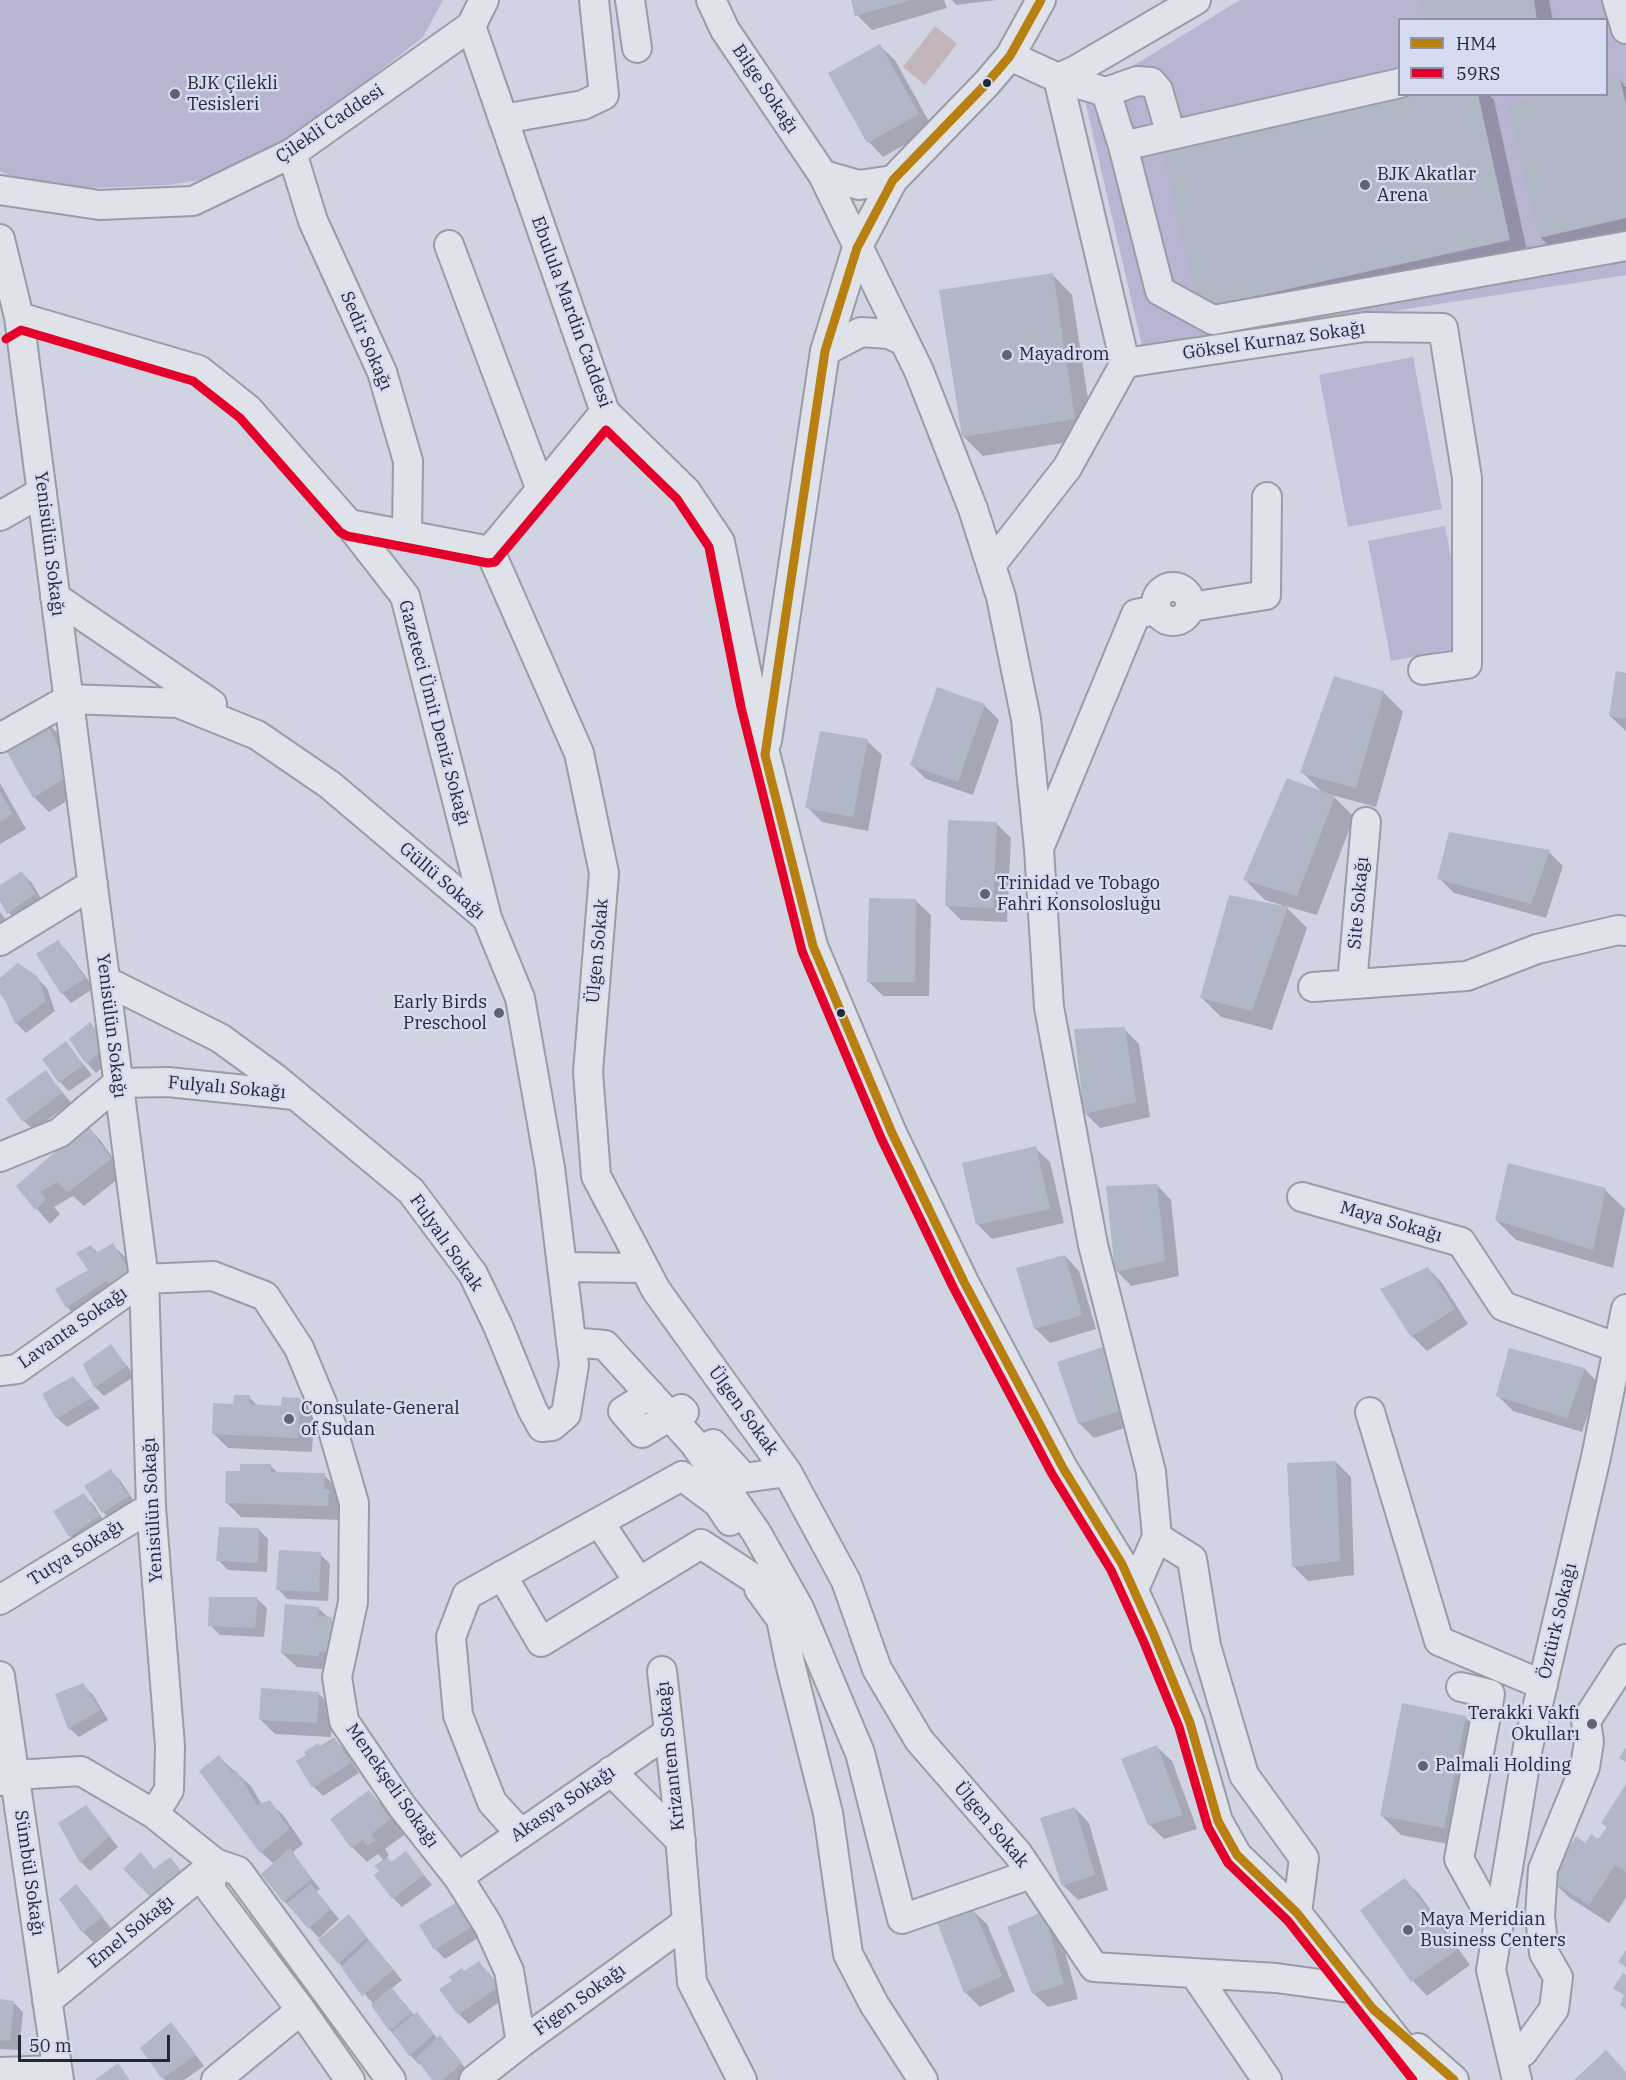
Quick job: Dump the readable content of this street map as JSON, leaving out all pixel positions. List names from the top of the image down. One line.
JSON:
{"streets":{"street":["Bilge Sokağı","Çilekli Caddesi","Ebulula Mardin Caddesi","Sedir Sokağı","Göksel Kurnaz Sokağı","Yenisülün Sokağı","Gazeteci Ümit Deniz Sokağı","Güllü Sokağı","Site Sokağı","Ülgen Sokak","Fulyalı Sokağı","Maya Sokağı","Fulyalı Sokak","Lavanta Sokağı","Tutya Sokağı","Öztürk Sokağı","Krizantem Sokağı","Menekşeli Sokağı","Akasya Sokağı","Sümbül Sokağı","Emel Sokağı","Figen Sokağı"]},"crossings":[["Çilekli Caddesi","Ebulula Mardin Caddesi"],["Çilekli Caddesi","Sedir Sokağı"],["Ebulula Mardin Caddesi","Ülgen Sokak"],["Yenisülün Sokağı","Gazeteci Ümit Deniz Sokağı"],["Yenisülün Sokağı","Güllü Sokağı"],["Yenisülün Sokağı","Fulyalı Sokağı"],["Yenisülün Sokağı","Lavanta Sokağı"],["Yenisülün Sokağı","Tutya Sokağı"],["Yenisülün Sokağı","Menekşeli Sokağı"],["Gazeteci Ümit Deniz Sokağı","Güllü Sokağı"],["Güllü Sokağı","Fulyalı Sokak"],["Fulyalı Sokağı","Fulyalı Sokak"],["Maya Sokağı","Öztürk Sokağı"],["Lavanta Sokağı","Menekşeli Sokağı"],["Krizantem Sokağı","Akasya Sokağı"],["Krizantem Sokağı","Figen Sokağı"],["Menekşeli Sokağı","Akasya Sokağı"],["Menekşeli Sokağı","Figen Sokağı"],["Sümbül Sokağı","Emel Sokağı"]],"places":["BJK Çilekli Tesisleri","BJK Akatlar Arena","Mayadrom","Trinidad ve Tobago Fahri Konsolosluğu","Early Birds Preschool","Consulate-General of Sudan","Terakki Vakfı Okulları","Palmali Holding","Maya Meridian Business Centers"],"lines":["transit line HM4","transit line 59RS"],"legend":["HM4","59RS"],"scale_bar":"50 m"}
